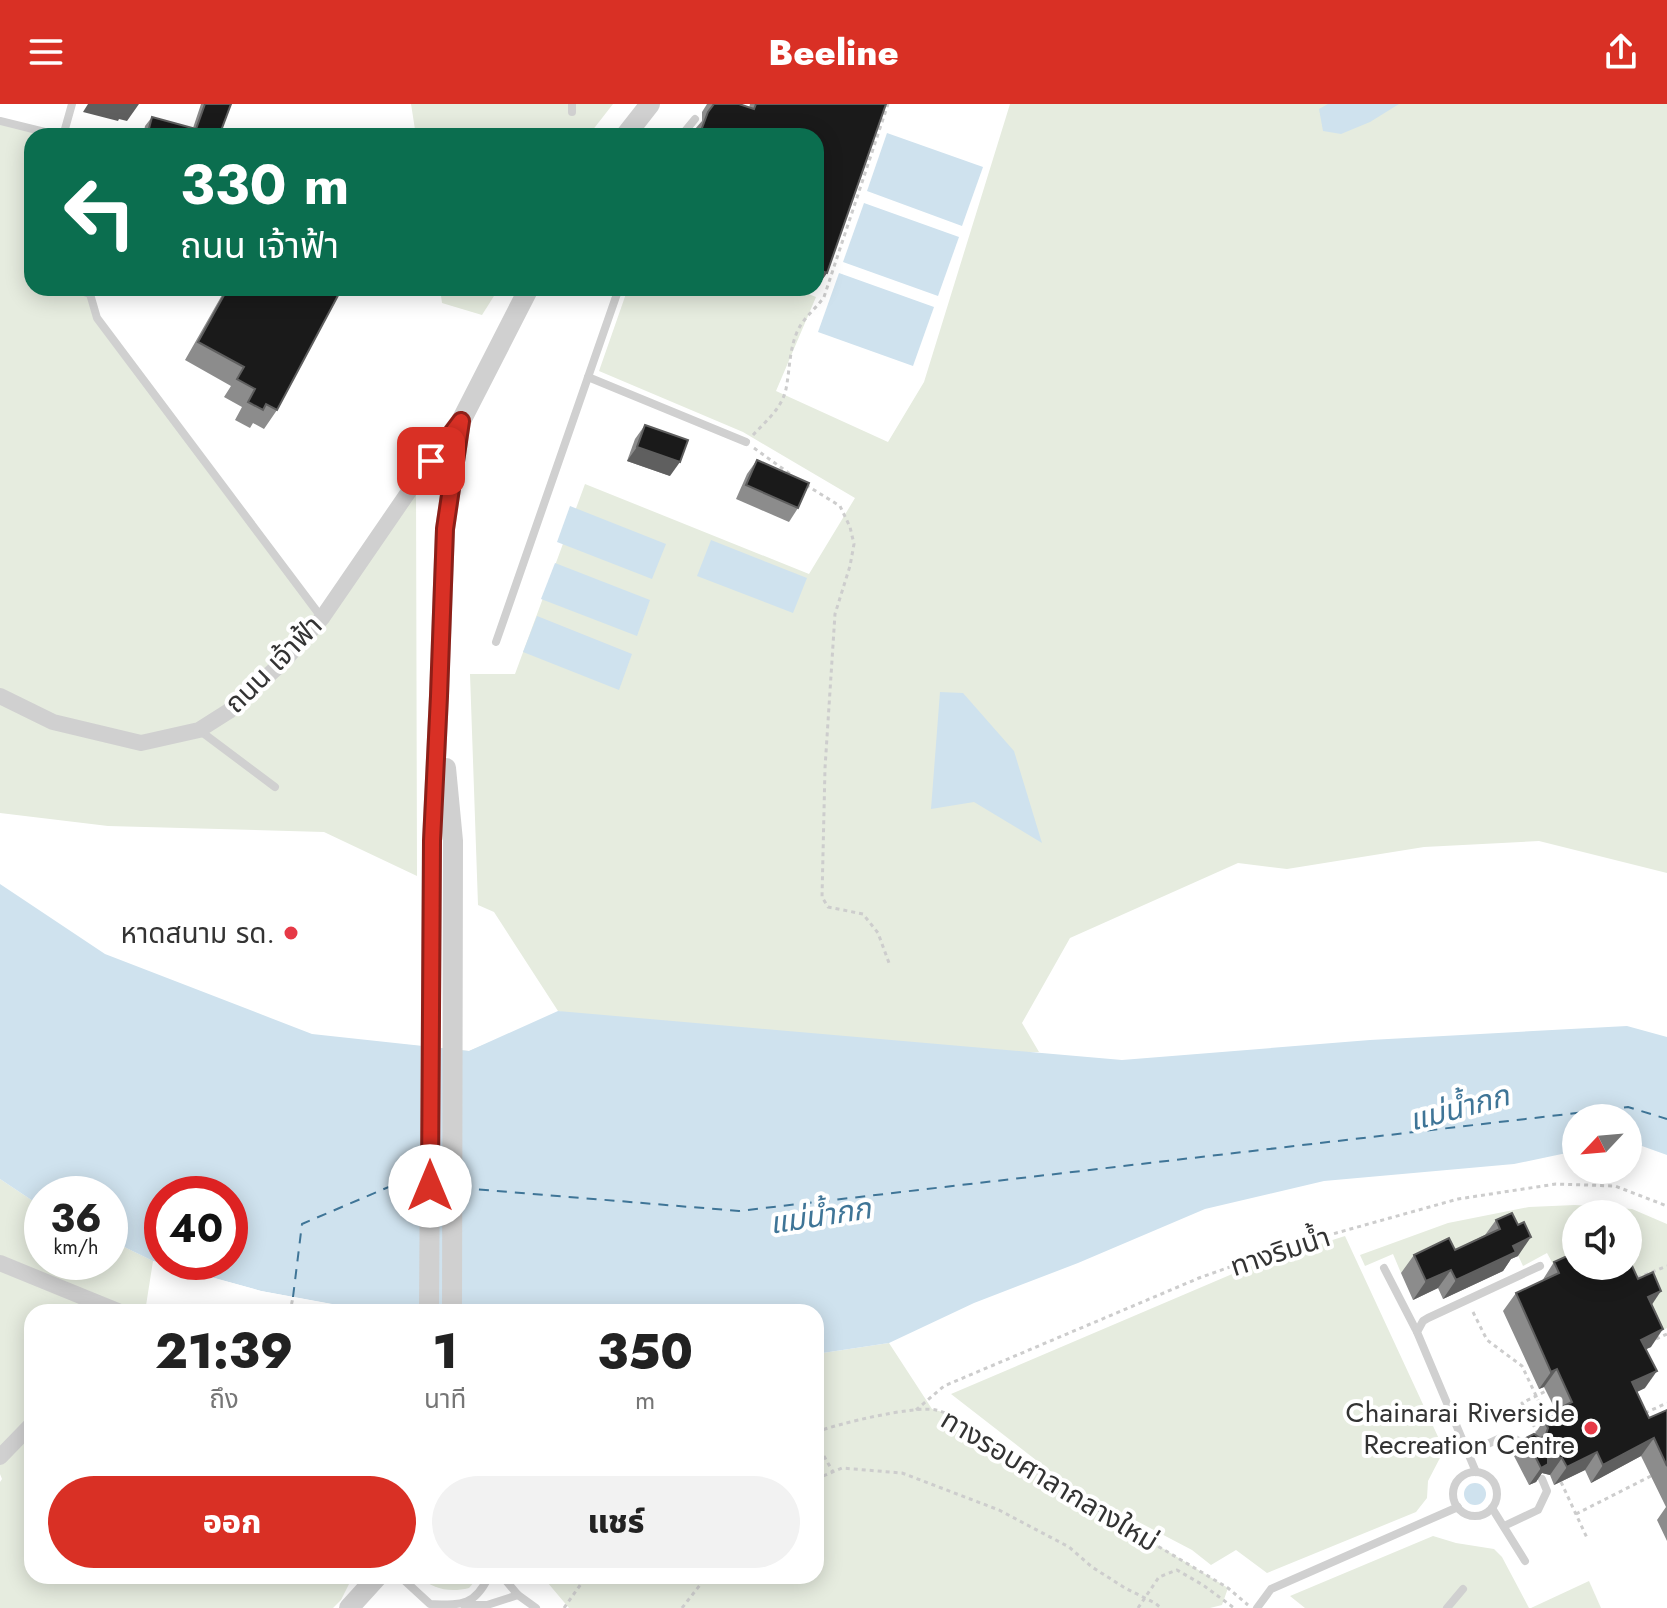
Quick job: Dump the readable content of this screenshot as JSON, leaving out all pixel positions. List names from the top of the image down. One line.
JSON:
{"streets":{"street":["ถนน เจ้าฟ้า"],"path":["ทางริมน้ำ","ทางรอบศาลากลางใหม่"]},"crossings":[["ทางริมน้ำ","ทางรอบศาลากลางใหม่"]],"water":["แม่น้ำกก"],"places":["หาดสนาม รด.","Chainarai Riverside Recreation Centre"],"north":"bottom left","page":{"header":"Beeline","turn":["330 m","ถนน เจ้าฟ้า"],"speed":"36 km/h","limit":"40","eta":["21:39","ถึง","1","นาที","350","m"],"buttons":["ออก","แชร์"]}}
